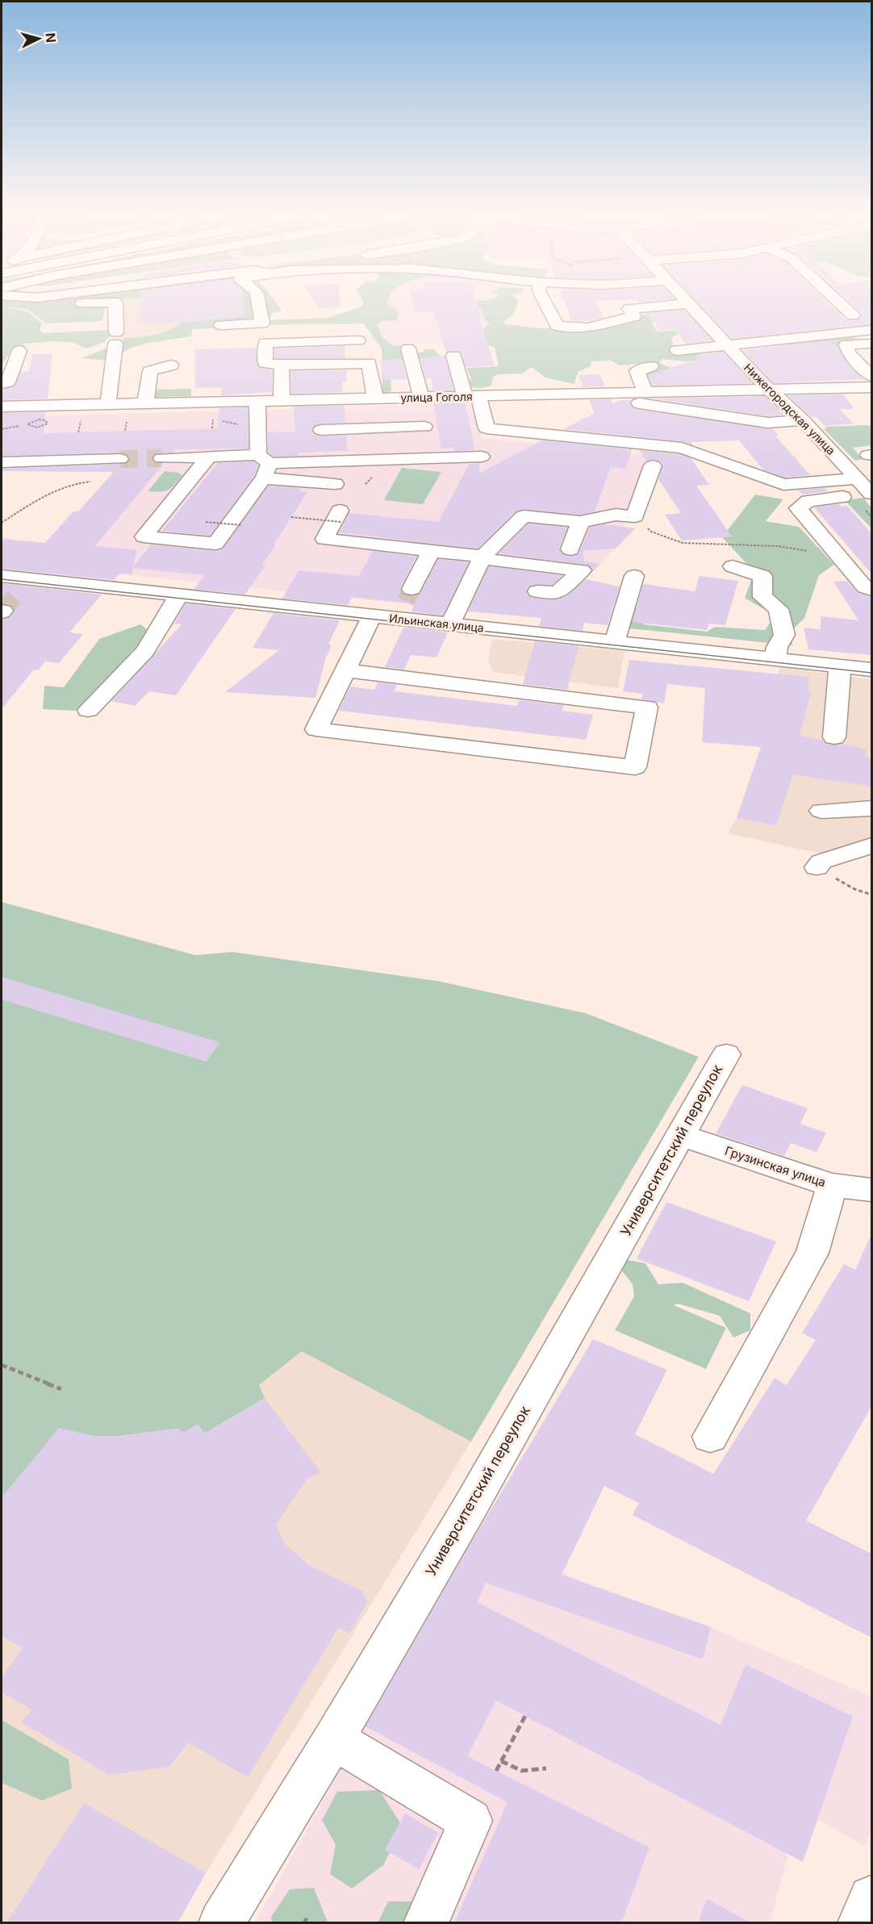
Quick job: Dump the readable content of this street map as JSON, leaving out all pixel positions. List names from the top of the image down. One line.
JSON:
{"streets":{"street":["улица Гоголя","Нижегородская улица","Ильинская улица","Университетский переулок","Грузинская улица"]},"crossings":[["улица Гоголя","Нижегородская улица"],["Университетский переулок","Грузинская улица"]],"north":"right"}
